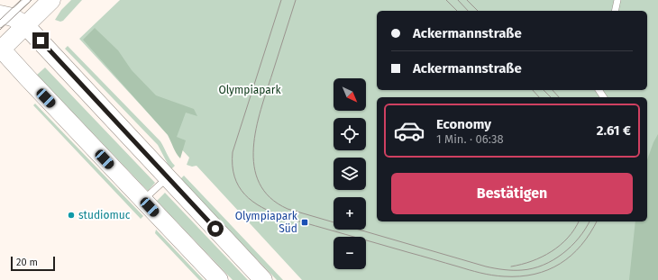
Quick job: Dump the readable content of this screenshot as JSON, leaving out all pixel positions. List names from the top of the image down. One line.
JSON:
{"parks":["Olympiapark"],"places":{"other":["studiomuc"],"transit":["Olympiapark Süd"]},"scale_bar":"20 m","north":"bottom right","page":{"banner":["Ackermannstraße","Ackermannstraße"],"map_buttons":["+","−"],"list":[{"name":"Economy","note":"1 Min. · 06:38","value":"2.61 €"}],"buttons":"Bestätigen","scale":"20 m"}}
